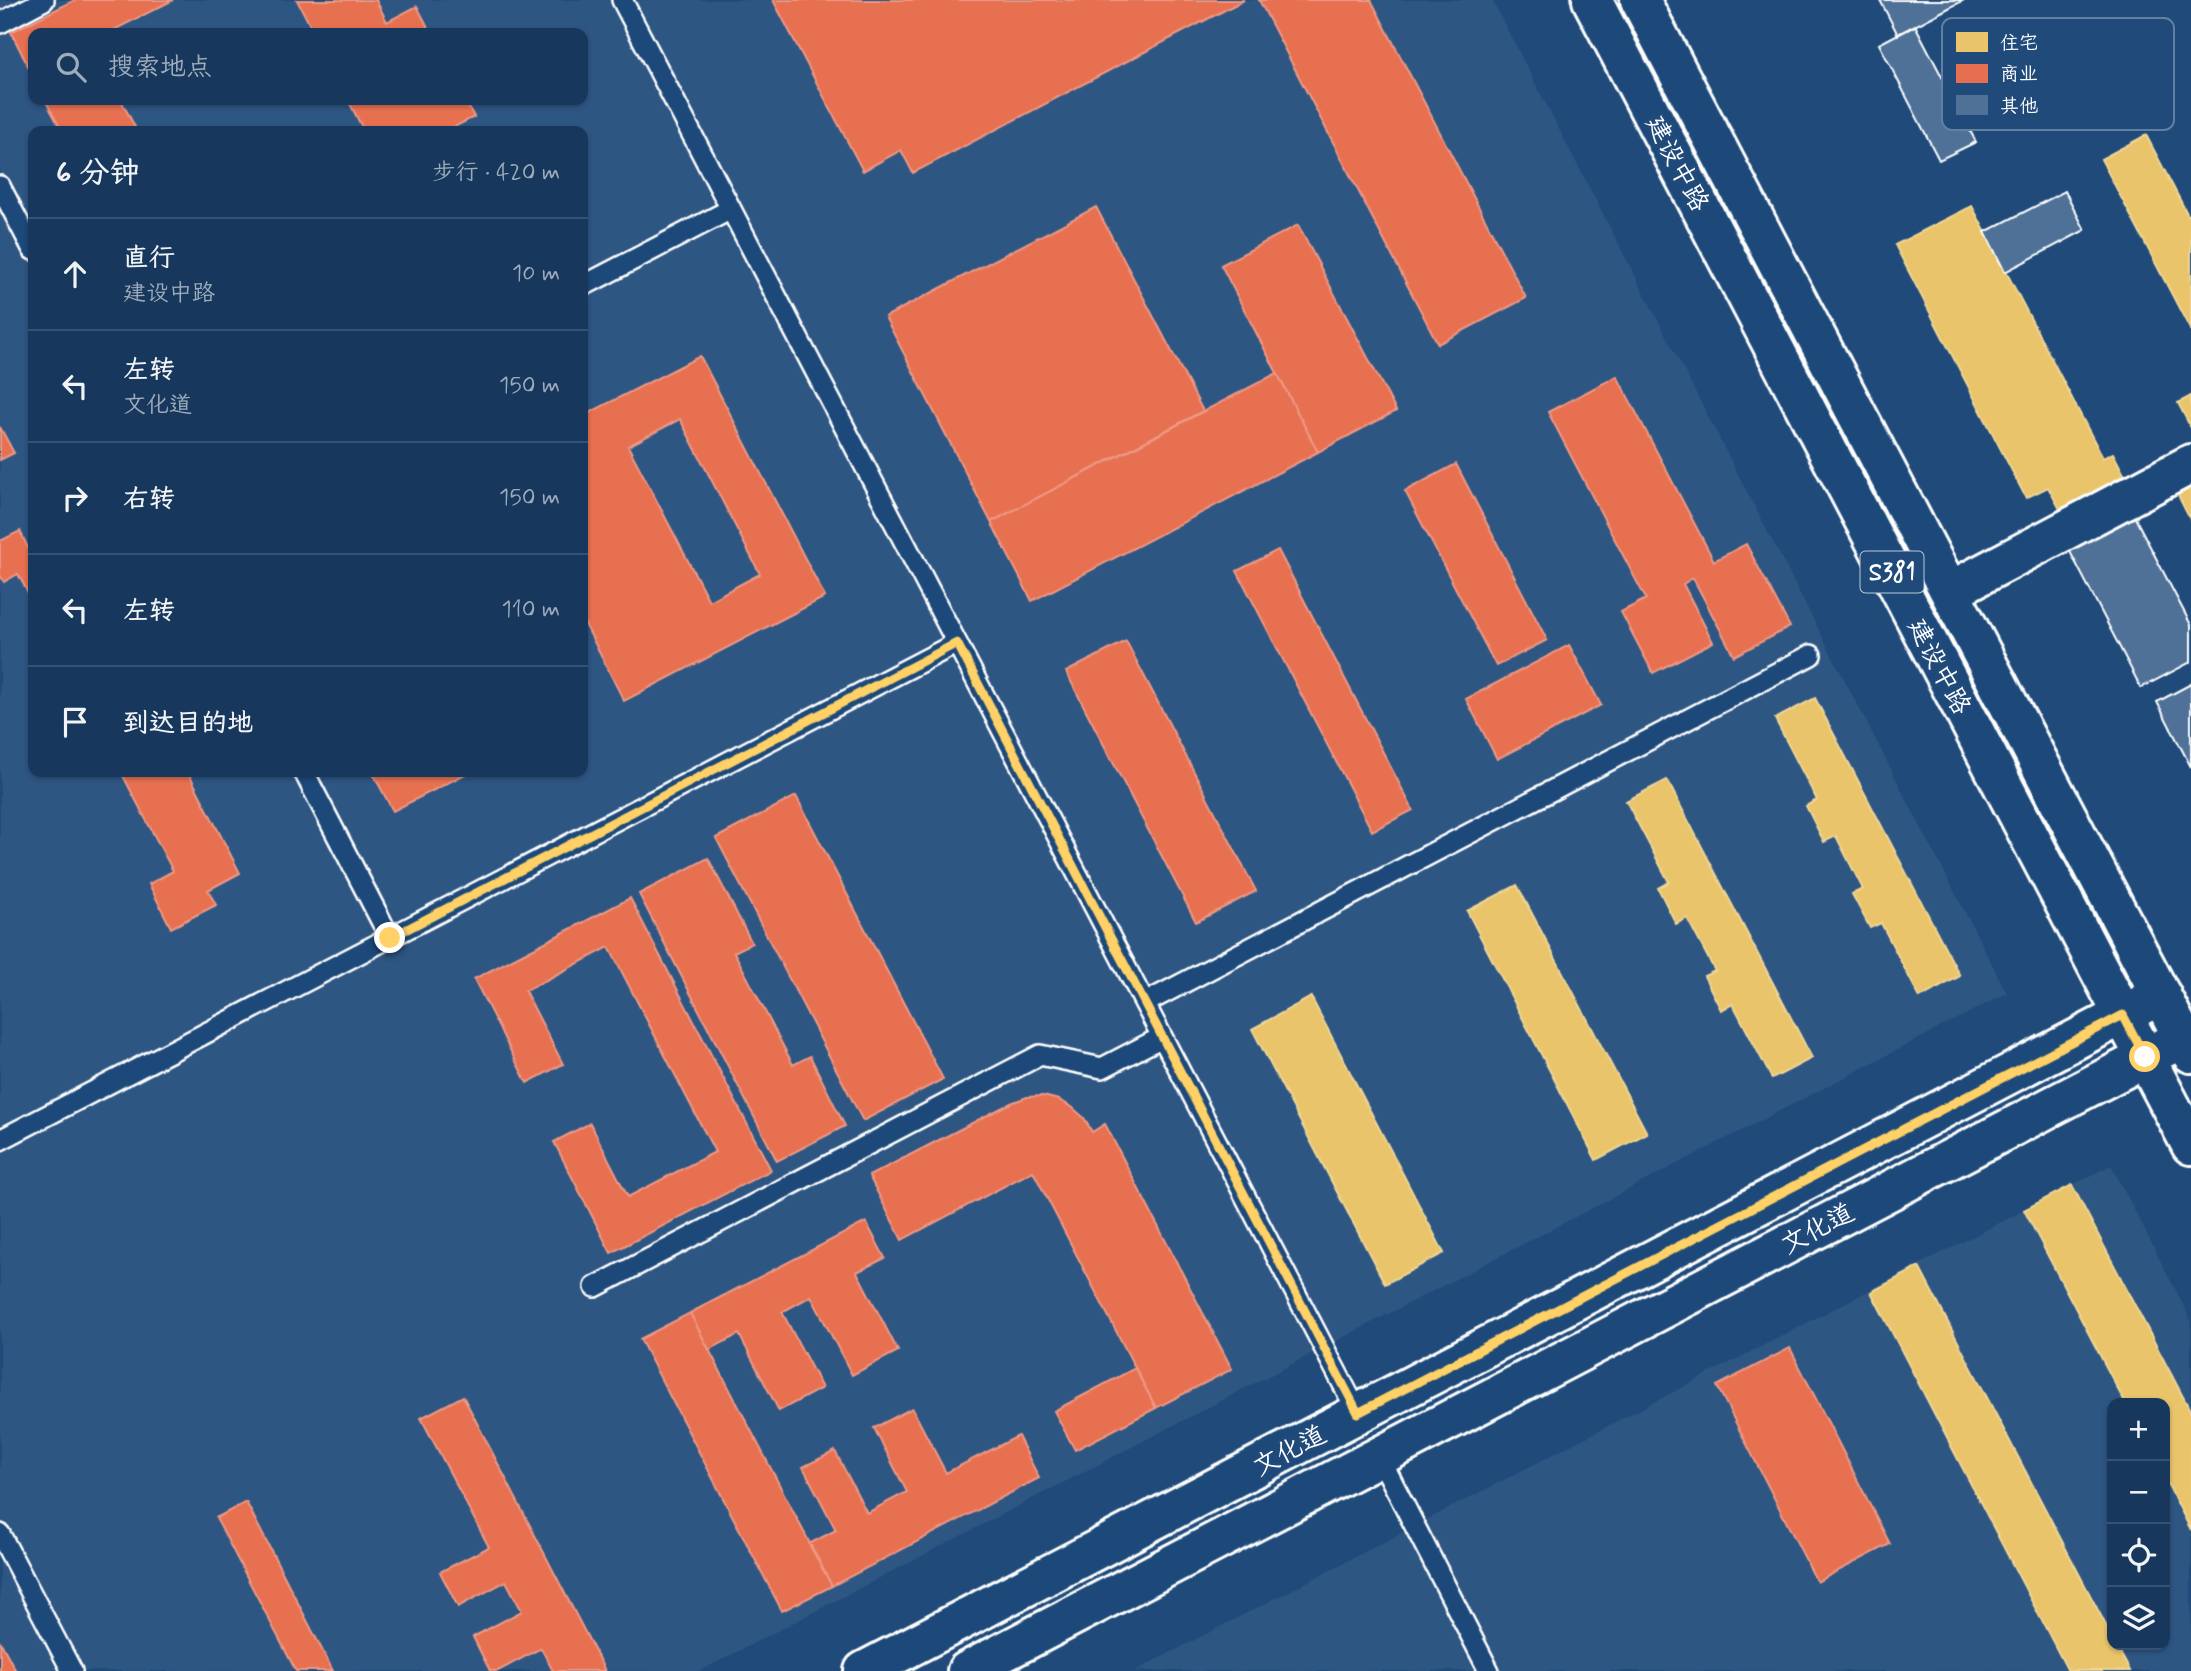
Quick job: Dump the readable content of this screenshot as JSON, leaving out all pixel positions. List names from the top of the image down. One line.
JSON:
{"streets":{"main road":["建设中路","S381","文化道"]},"crossings":[["建设中路","文化道"]],"legend":["住宅","商业","其他"],"page":{"search":"搜索地点","heading":["6 分钟","步行 · 420 m"],"list":[["直行","建设中路","10 m"],["左转","文化道","150 m"],["右转","150 m"],["左转","110 m"],"到达目的地"],"map_buttons":["+","−"]}}
